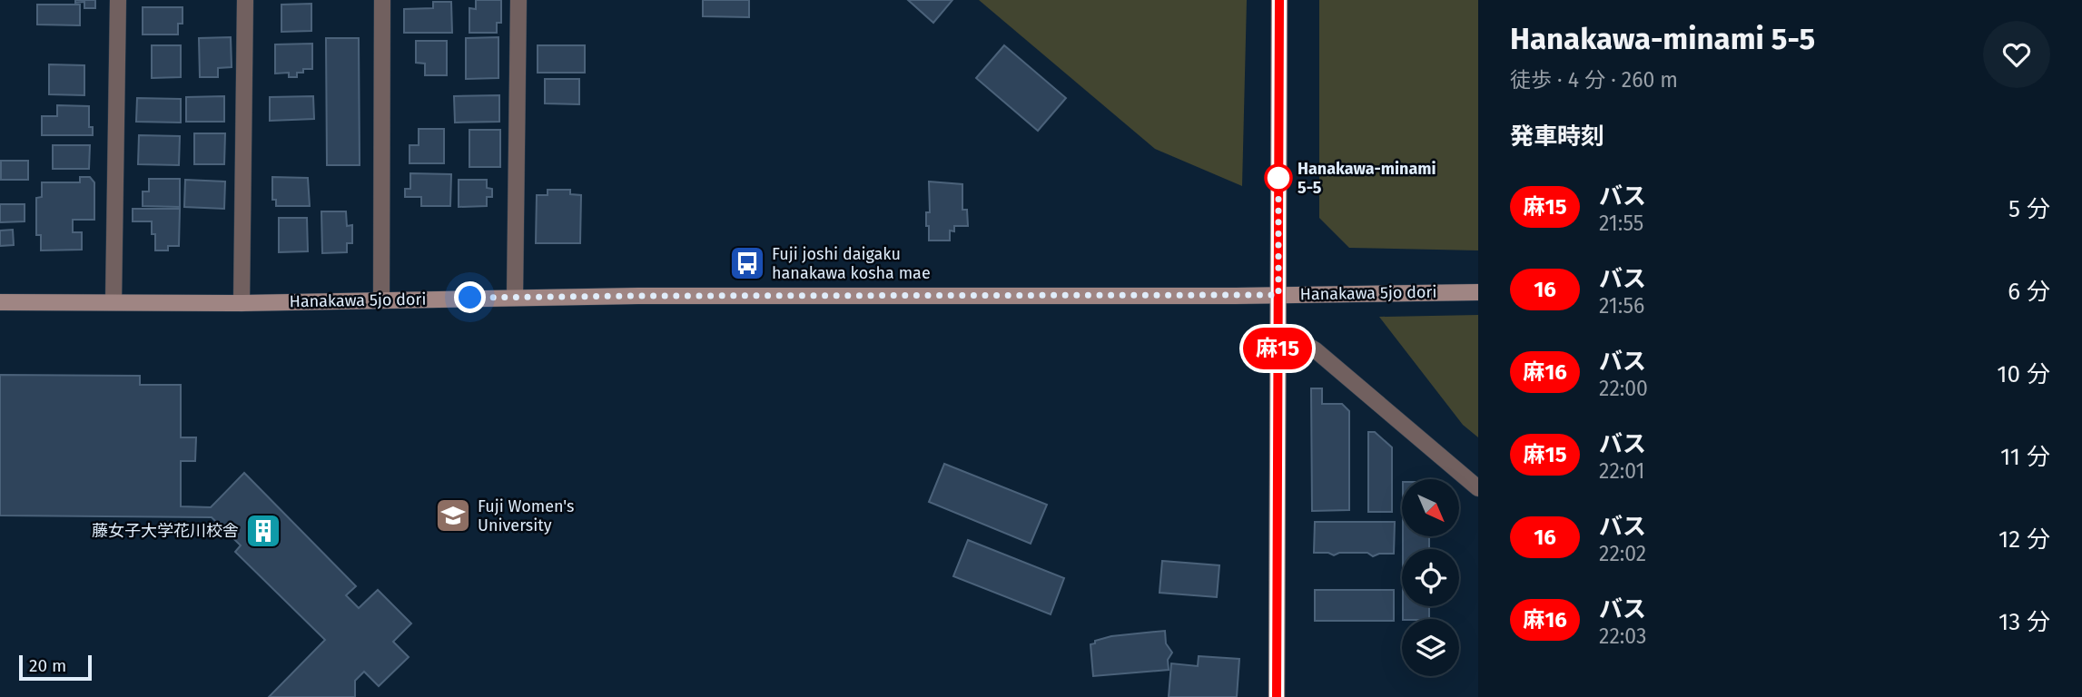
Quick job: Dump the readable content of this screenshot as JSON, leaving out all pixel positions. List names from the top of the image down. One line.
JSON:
{"streets":{"street":["Hanakawa 5jo dori"]},"places":{"other":["Hanakawa-minami 5-5"],"bus stop":["Fuji joshi daigaku hanakawa kosha mae"],"school or university":["Fuji Women's University"],"building":["藤女子大学花川校舎"]},"lines":["bus line 麻15"],"scale_bar":"20 m","north":"bottom right","page":{"on_map":"麻15","heading":[["Hanakawa-minami 5-5","徒歩 · 4 分 · 260 m"],"発車時刻"],"list":[{"mark":"麻15","name":"バス","note":"21:55","value":"5 分"},{"mark":"16","name":"バス","note":"21:56","value":"6 分"},{"mark":"麻16","name":"バス","note":"22:00","value":"10 分"},{"mark":"麻15","name":"バス","note":"22:01","value":"11 分"},{"mark":"16","name":"バス","note":"22:02","value":"12 分"},{"mark":"麻16","name":"バス","note":"22:03","value":"13 分"}],"scale":"20 m"}}
